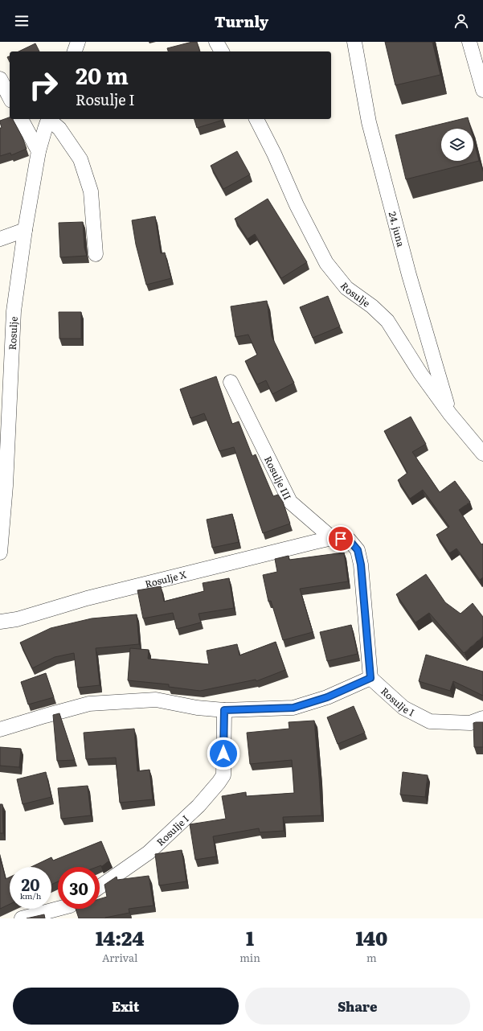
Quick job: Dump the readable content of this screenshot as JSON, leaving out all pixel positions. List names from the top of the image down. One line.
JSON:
{"streets":{"street":["24. juna","Rosulje","Rosulje III","Rosulje X","Rosulje I"]},"crossings":[["24. juna","Rosulje"],["Rosulje III","Rosulje X"]],"page":{"header":"Turnly","turn":["20 m","Rosulje I"],"speed":"20 km/h","limit":"30","eta":["14:24","Arrival","1","min","140","m"],"buttons":["Exit","Share"]}}
